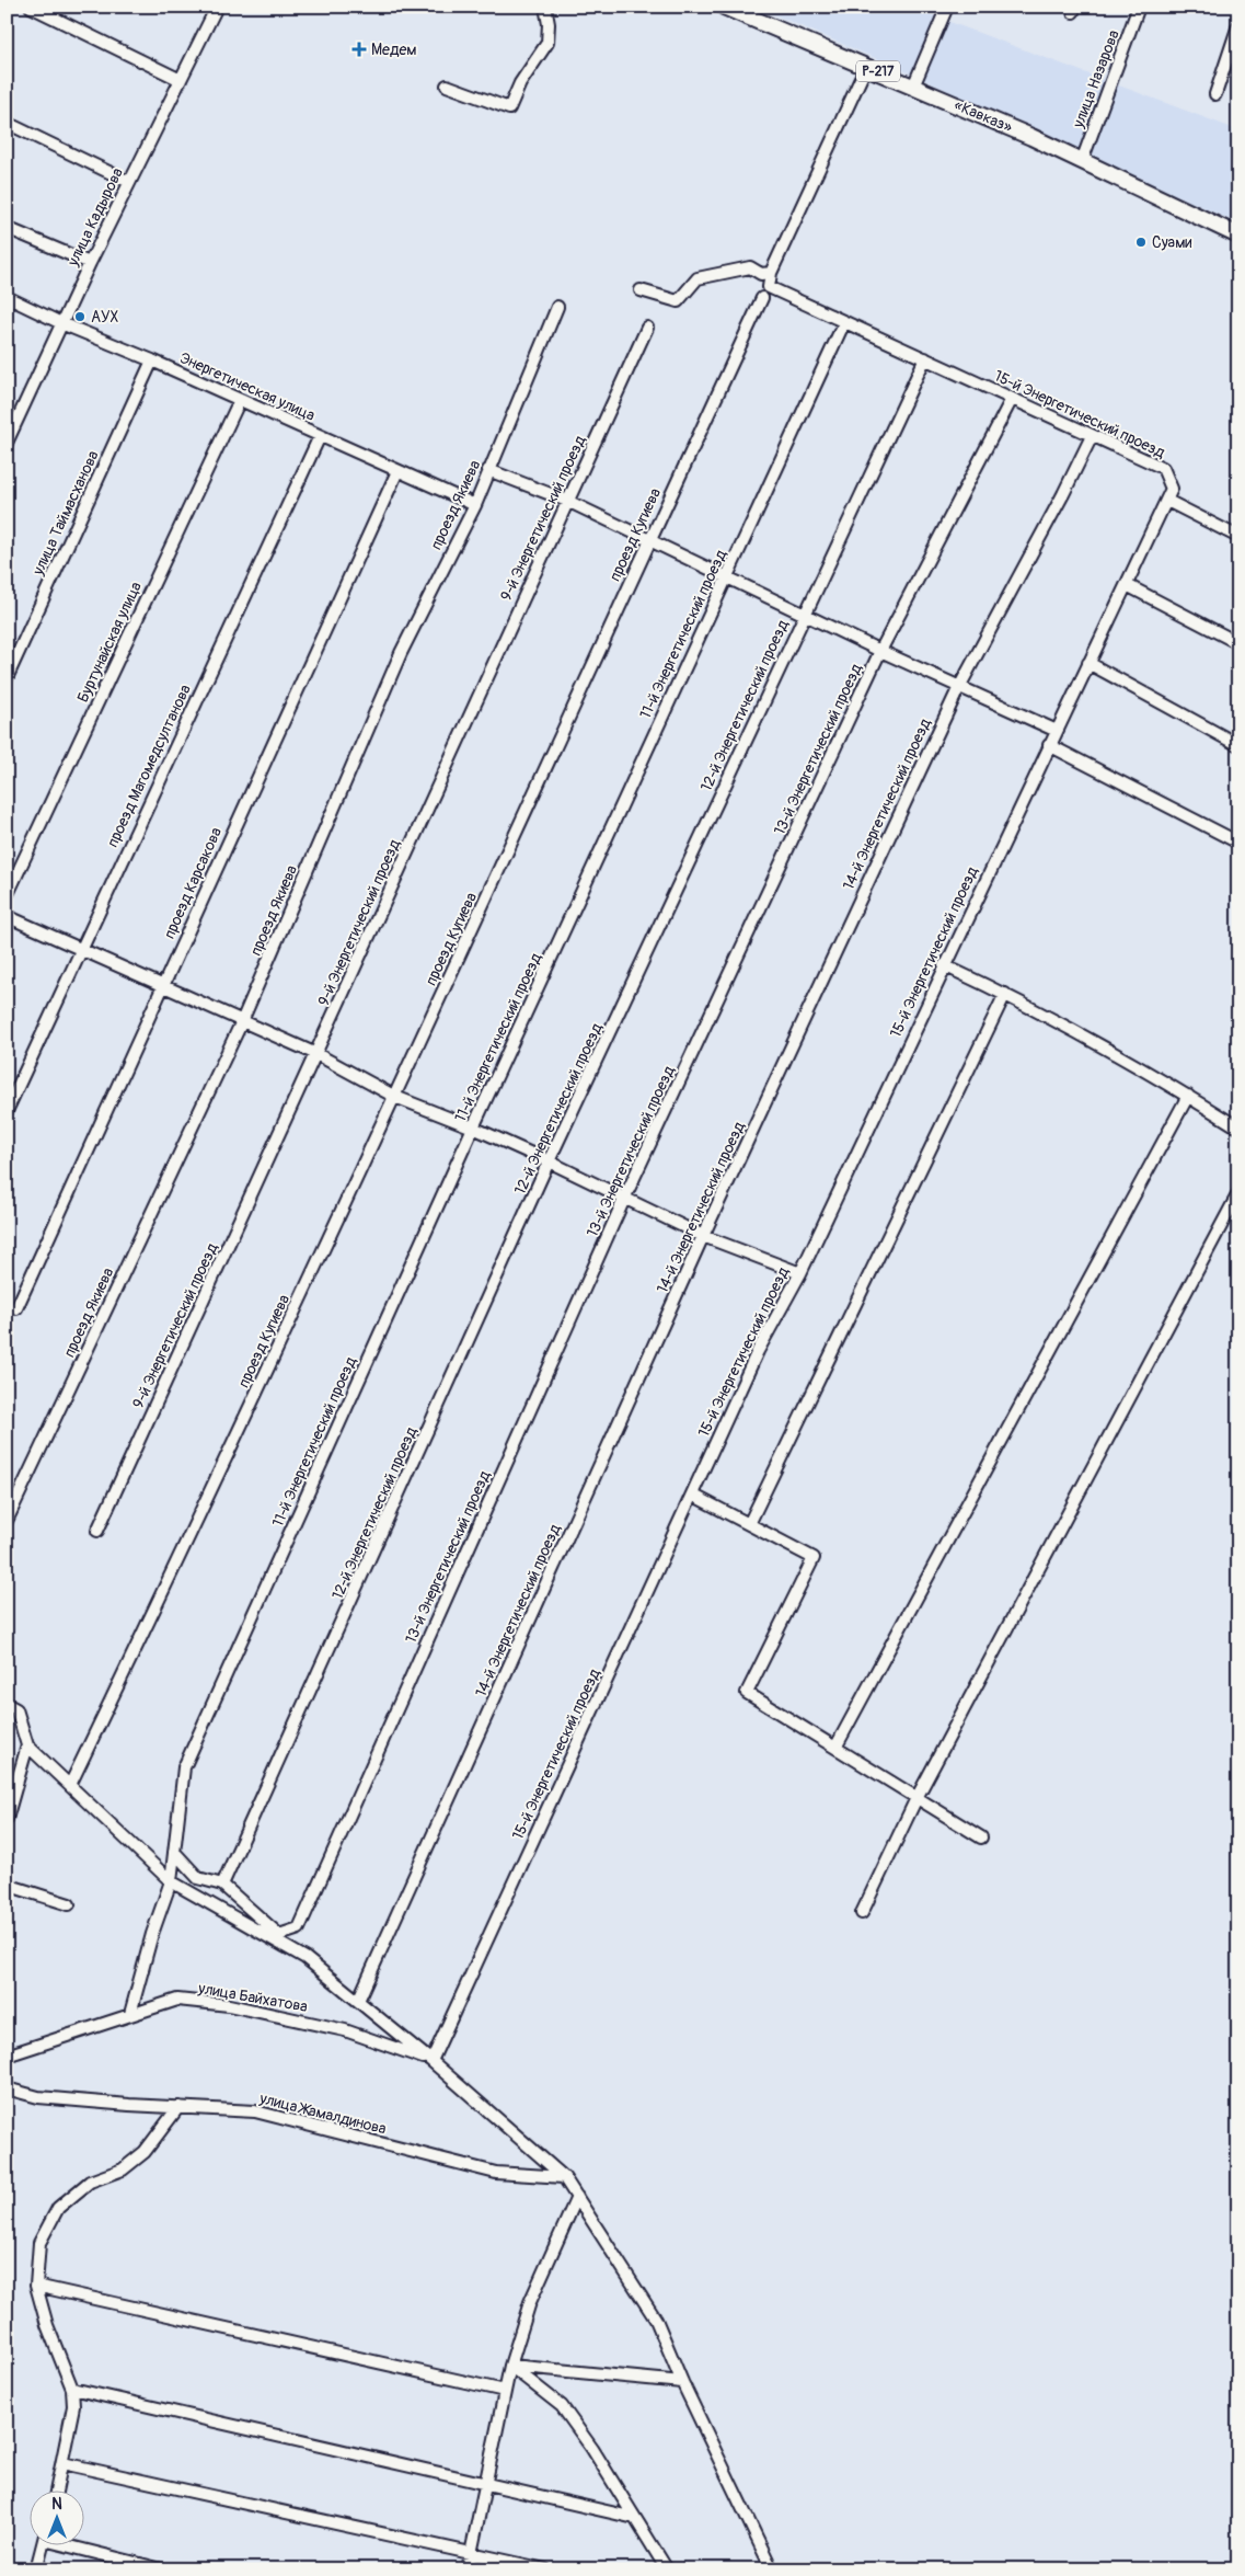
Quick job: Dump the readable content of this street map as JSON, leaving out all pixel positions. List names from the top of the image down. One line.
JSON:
{"streets":{"highway":["Р-217","«Кавказ»"],"street":["улица Назарова","улица Кадырова","Энергетическая улица","15-й Энергетический проезд","проезд Якиева","улица Таймасханова","9-й Энергетический проезд","проезд Кугиева","11-й Энергетический проезд","Буртунайская улица","12-й Энергетический проезд","13-й Энергетический проезд","проезд Магомедсултанова","14-й Энергетический проезд","проезд Карсакова","улица Байхатова","улица Жамалдинова"]},"crossings":[["улица Назарова","«Кавказ»"],["улица Кадырова","Энергетическая улица"],["Энергетическая улица","проезд Якиева"],["Энергетическая улица","улица Таймасханова"],["Энергетическая улица","Буртунайская улица"],["Энергетическая улица","проезд Магомедсултанова"],["Энергетическая улица","проезд Карсакова"],["15-й Энергетический проезд","11-й Энергетический проезд"],["15-й Энергетический проезд","12-й Энергетический проезд"],["15-й Энергетический проезд","13-й Энергетический проезд"],["15-й Энергетический проезд","14-й Энергетический проезд"],["15-й Энергетический проезд","улица Байхатова"],["11-й Энергетический проезд","улица Байхатова"]],"places":{"health":["Медем"],"other":["Суами","АУХ"]},"north":"top"}
